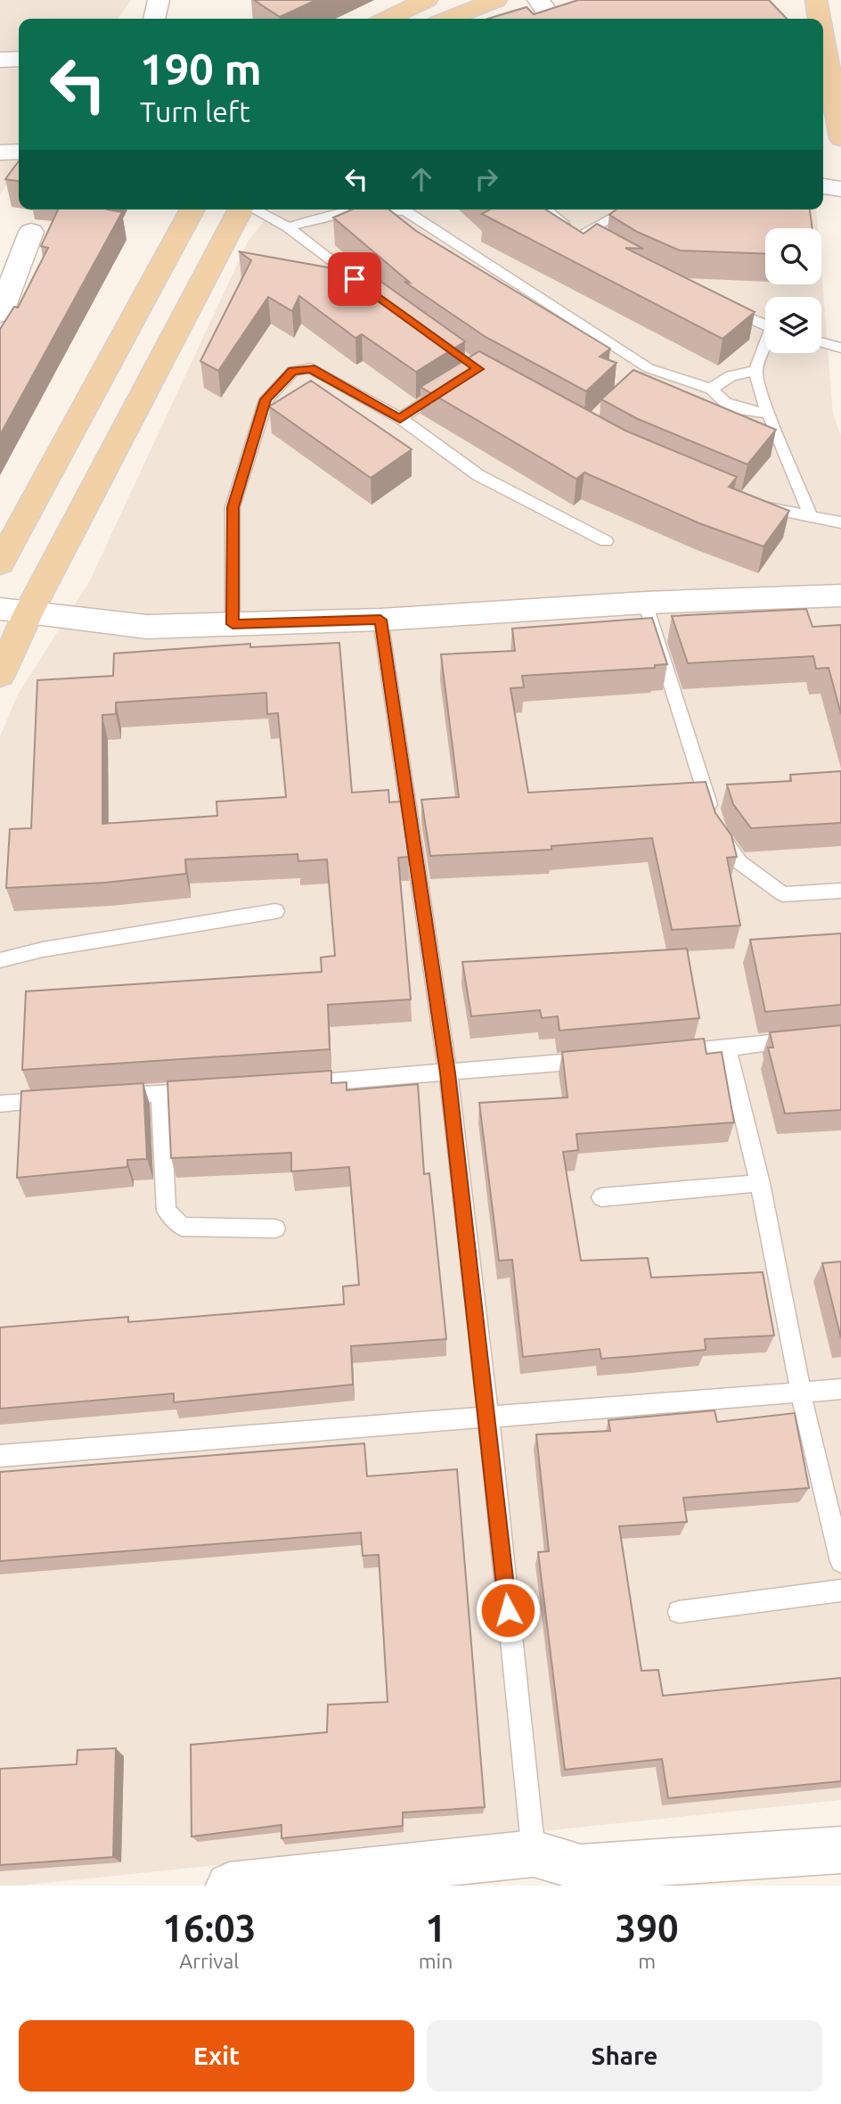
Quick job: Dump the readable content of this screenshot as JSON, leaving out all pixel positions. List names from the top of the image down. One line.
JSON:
{"page":{"turn":["190 m","Turn left"],"eta":["16:03","Arrival","1","min","390","m"],"buttons":["Exit","Share"]}}
